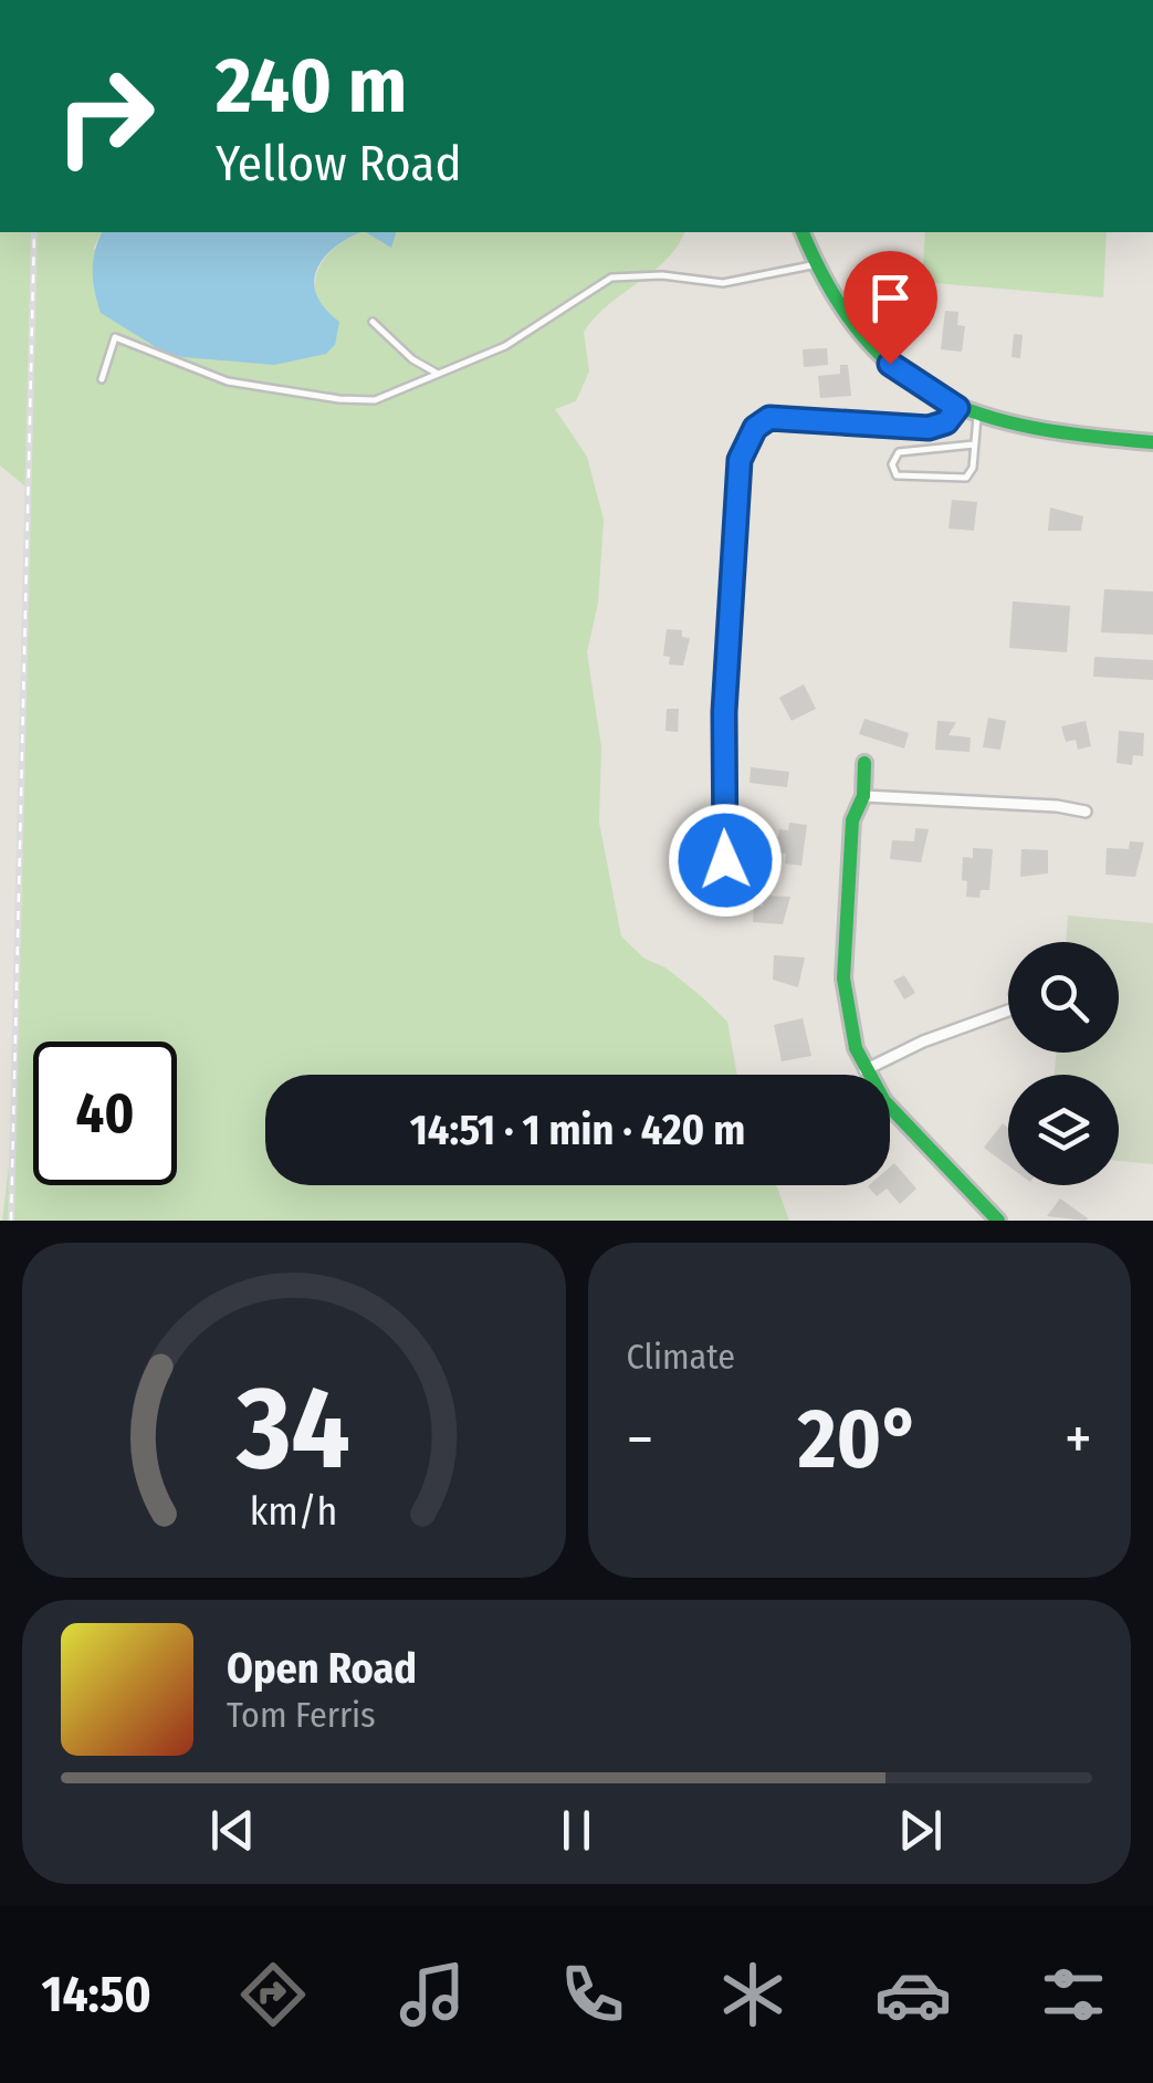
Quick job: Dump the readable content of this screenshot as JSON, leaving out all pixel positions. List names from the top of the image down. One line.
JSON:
{"page":{"turn":["240 m","Yellow Road"],"limit":"40","trip":"14:51 · 1 min · 420 m","tile":"Climate","heat":["−","20°","+"],"song":["Open Road","Tom Ferris"],"tabs":"14:50","gauge":["34","km/h"]}}
